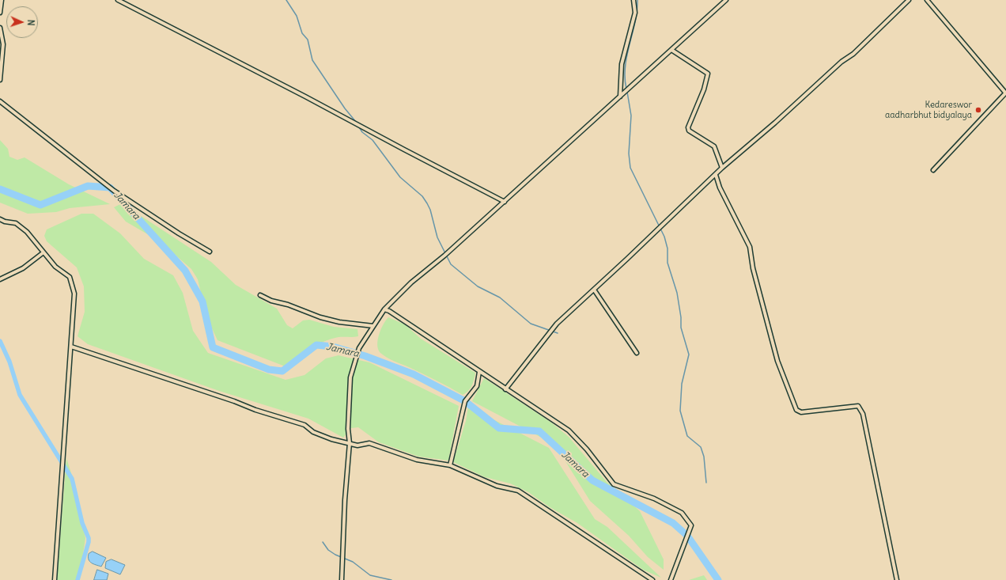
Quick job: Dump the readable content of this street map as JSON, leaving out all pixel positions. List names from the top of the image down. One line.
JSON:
{"water":["Jamara"],"places":["Kedareswor aadharbhut bidyalaya"],"north":"right"}
